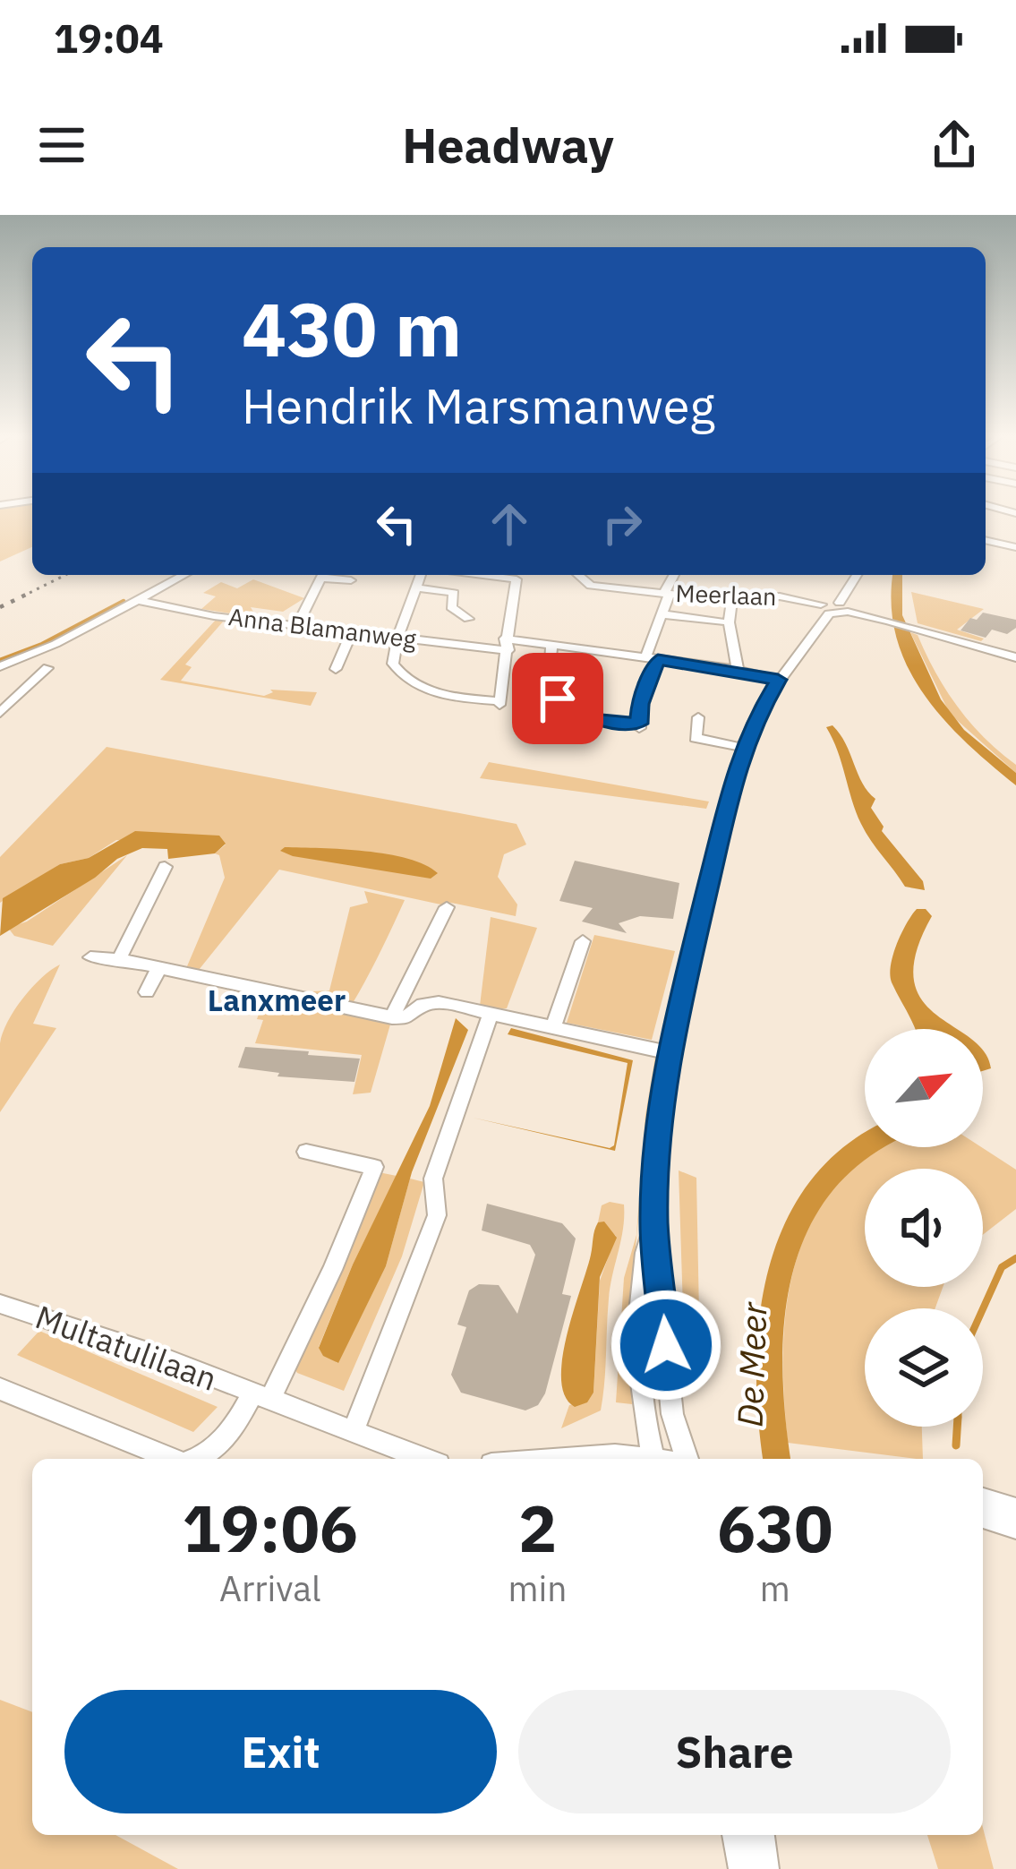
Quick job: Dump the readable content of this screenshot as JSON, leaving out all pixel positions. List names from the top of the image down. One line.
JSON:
{"streets":{"street":["Meerlaan","Anna Blamanweg","Multatulilaan"]},"districts":["Lanxmeer"],"water":["De Meer"],"north":"top right","page":{"status":"19:04","header":"Headway","turn":["430 m","Hendrik Marsmanweg"],"eta":["19:06","Arrival","2","min","630","m"],"buttons":["Exit","Share"]}}
